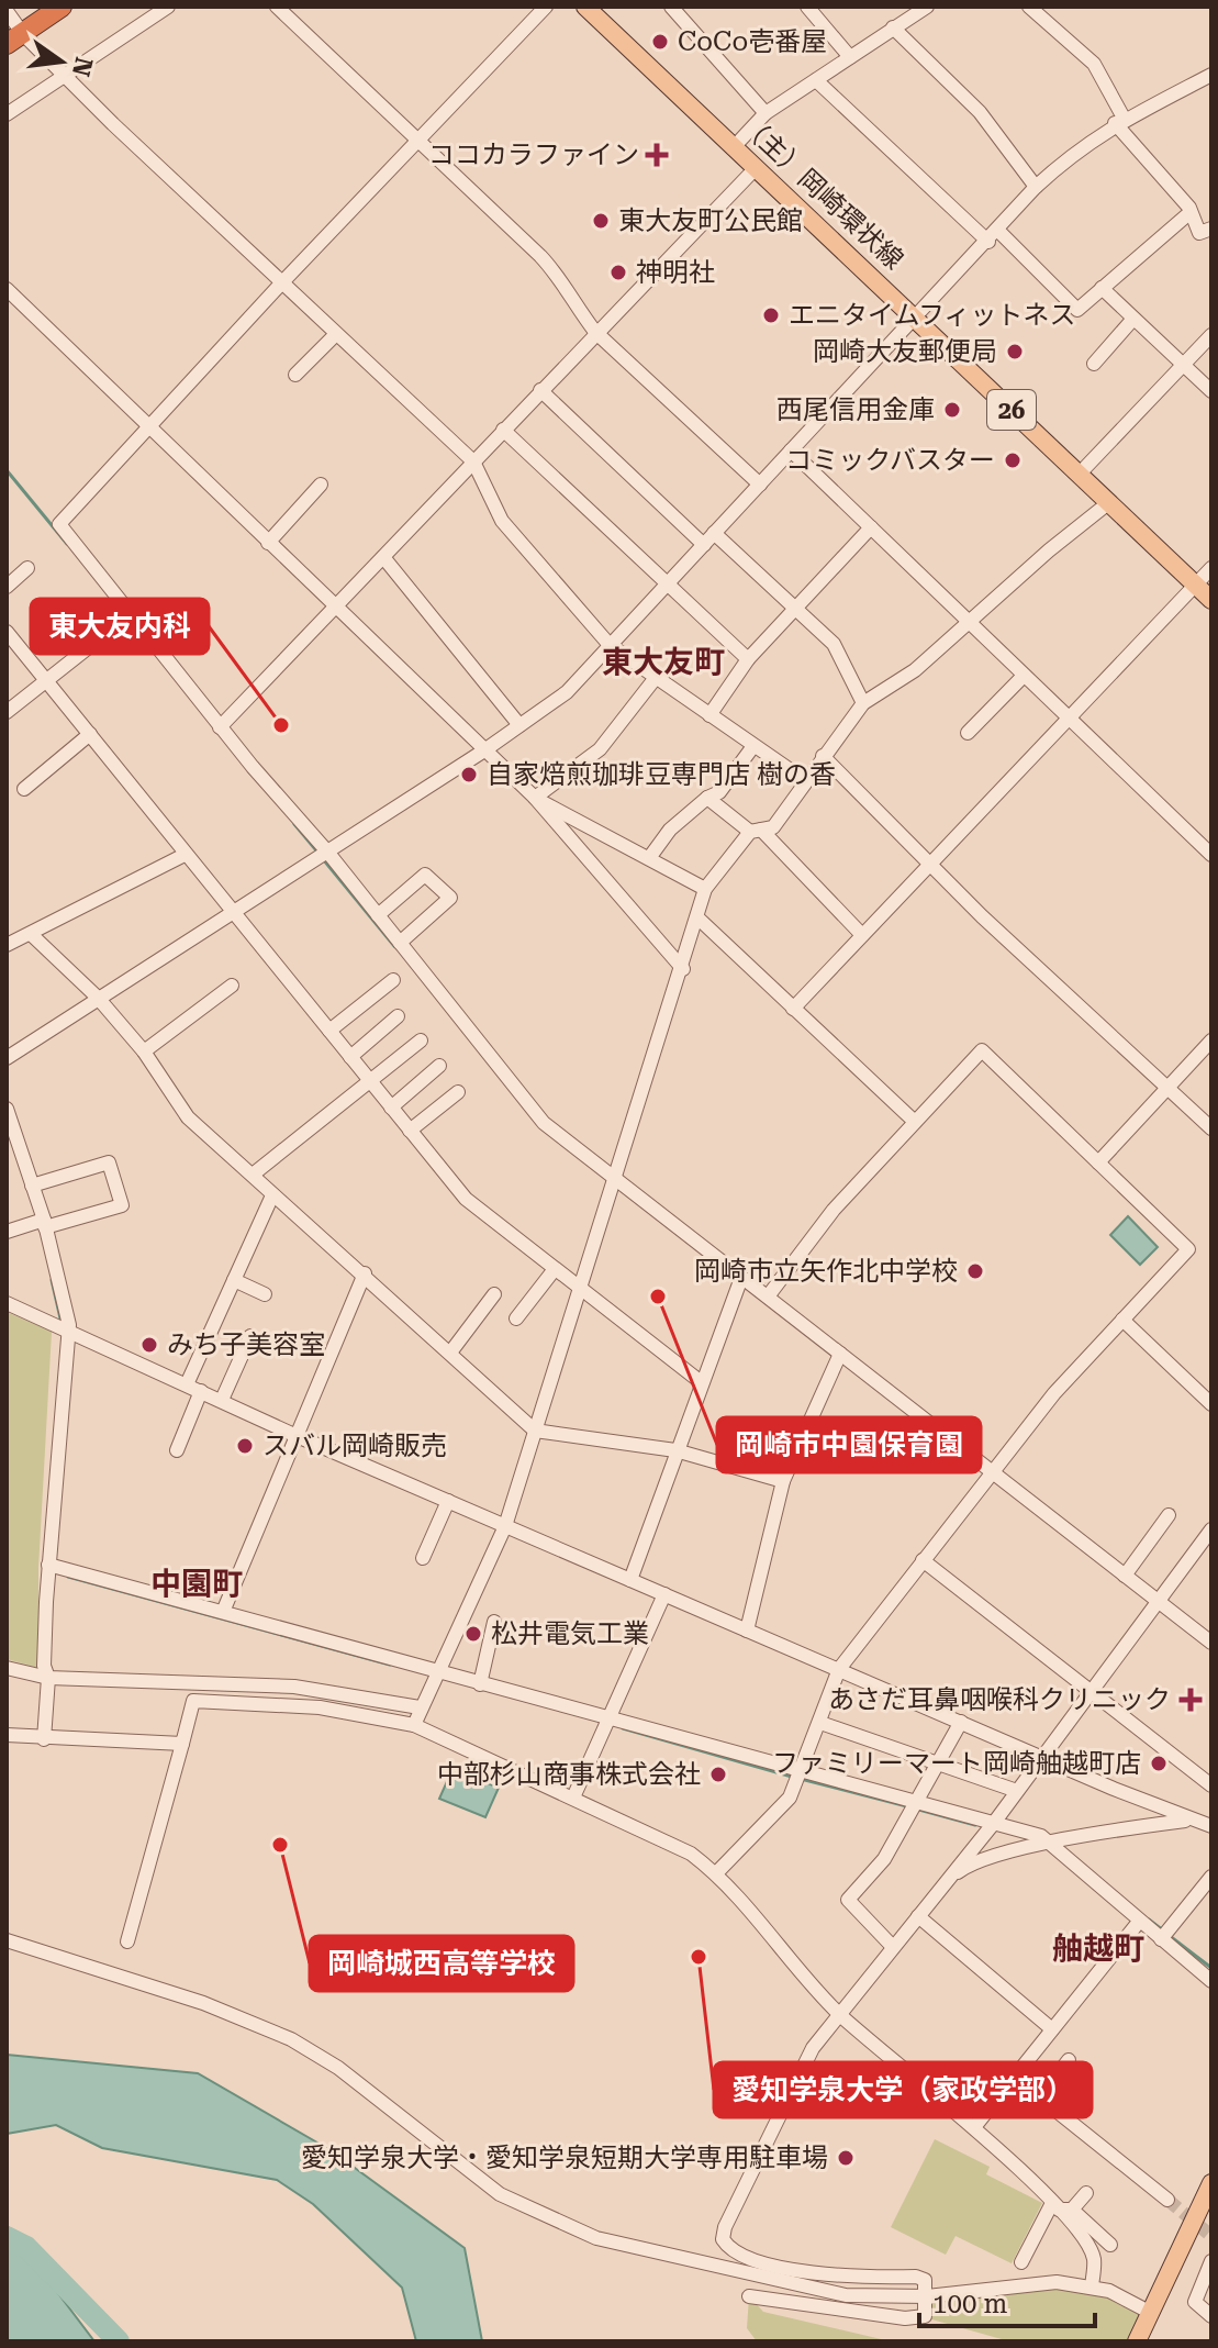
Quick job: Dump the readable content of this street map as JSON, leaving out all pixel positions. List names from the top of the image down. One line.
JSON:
{"streets":{"main road":["（主）岡崎環状線","26"]},"districts":["東大友町","中園町","舳越町"],"places":{"other":["CoCo壱番屋","東大友町公民館","神明社","エニタイムフィットネス","岡崎大友郵便局","西尾信用金庫","コミックバスター","東大友内科","自家焙煎珈琲豆専門店 樹の香","岡崎市立矢作北中学校","岡崎市中園保育園","みち子美容室","スバル岡崎販売","松井電気工業","ファミリーマート岡崎舳越町店","中部杉山商事株式会社","岡崎城西高等学校","愛知学泉大学（家政学部）","愛知学泉大学・愛知学泉短期大学専用駐車場"],"health":["ココカラファイン","あさだ耳鼻咽喉科クリニック"]},"scale_bar":"100 m","north":"right"}
